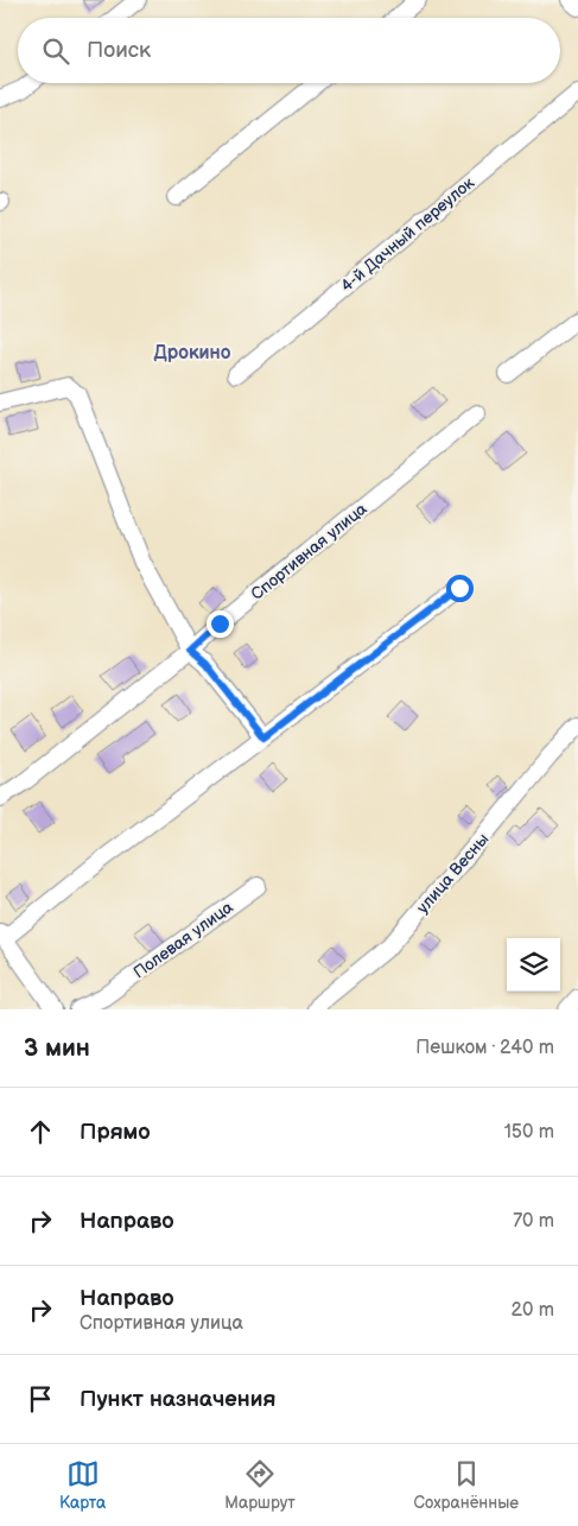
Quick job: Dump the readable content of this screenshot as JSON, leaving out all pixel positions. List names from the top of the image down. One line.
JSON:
{"streets":{"street":["4-й Дачный переулок","Спортивная улица","улица Весны","Полевая улица"]},"districts":["Дрокино"],"page":{"search":"Поиск","heading":["3 мин","Пешком · 240 m"],"list":[["Прямо","150 m"],["Направо","70 m"],["Направо","Спортивная улица","20 m"],"Пункт назначения"],"nav":["Карта","Маршрут","Сохранённые"]}}
